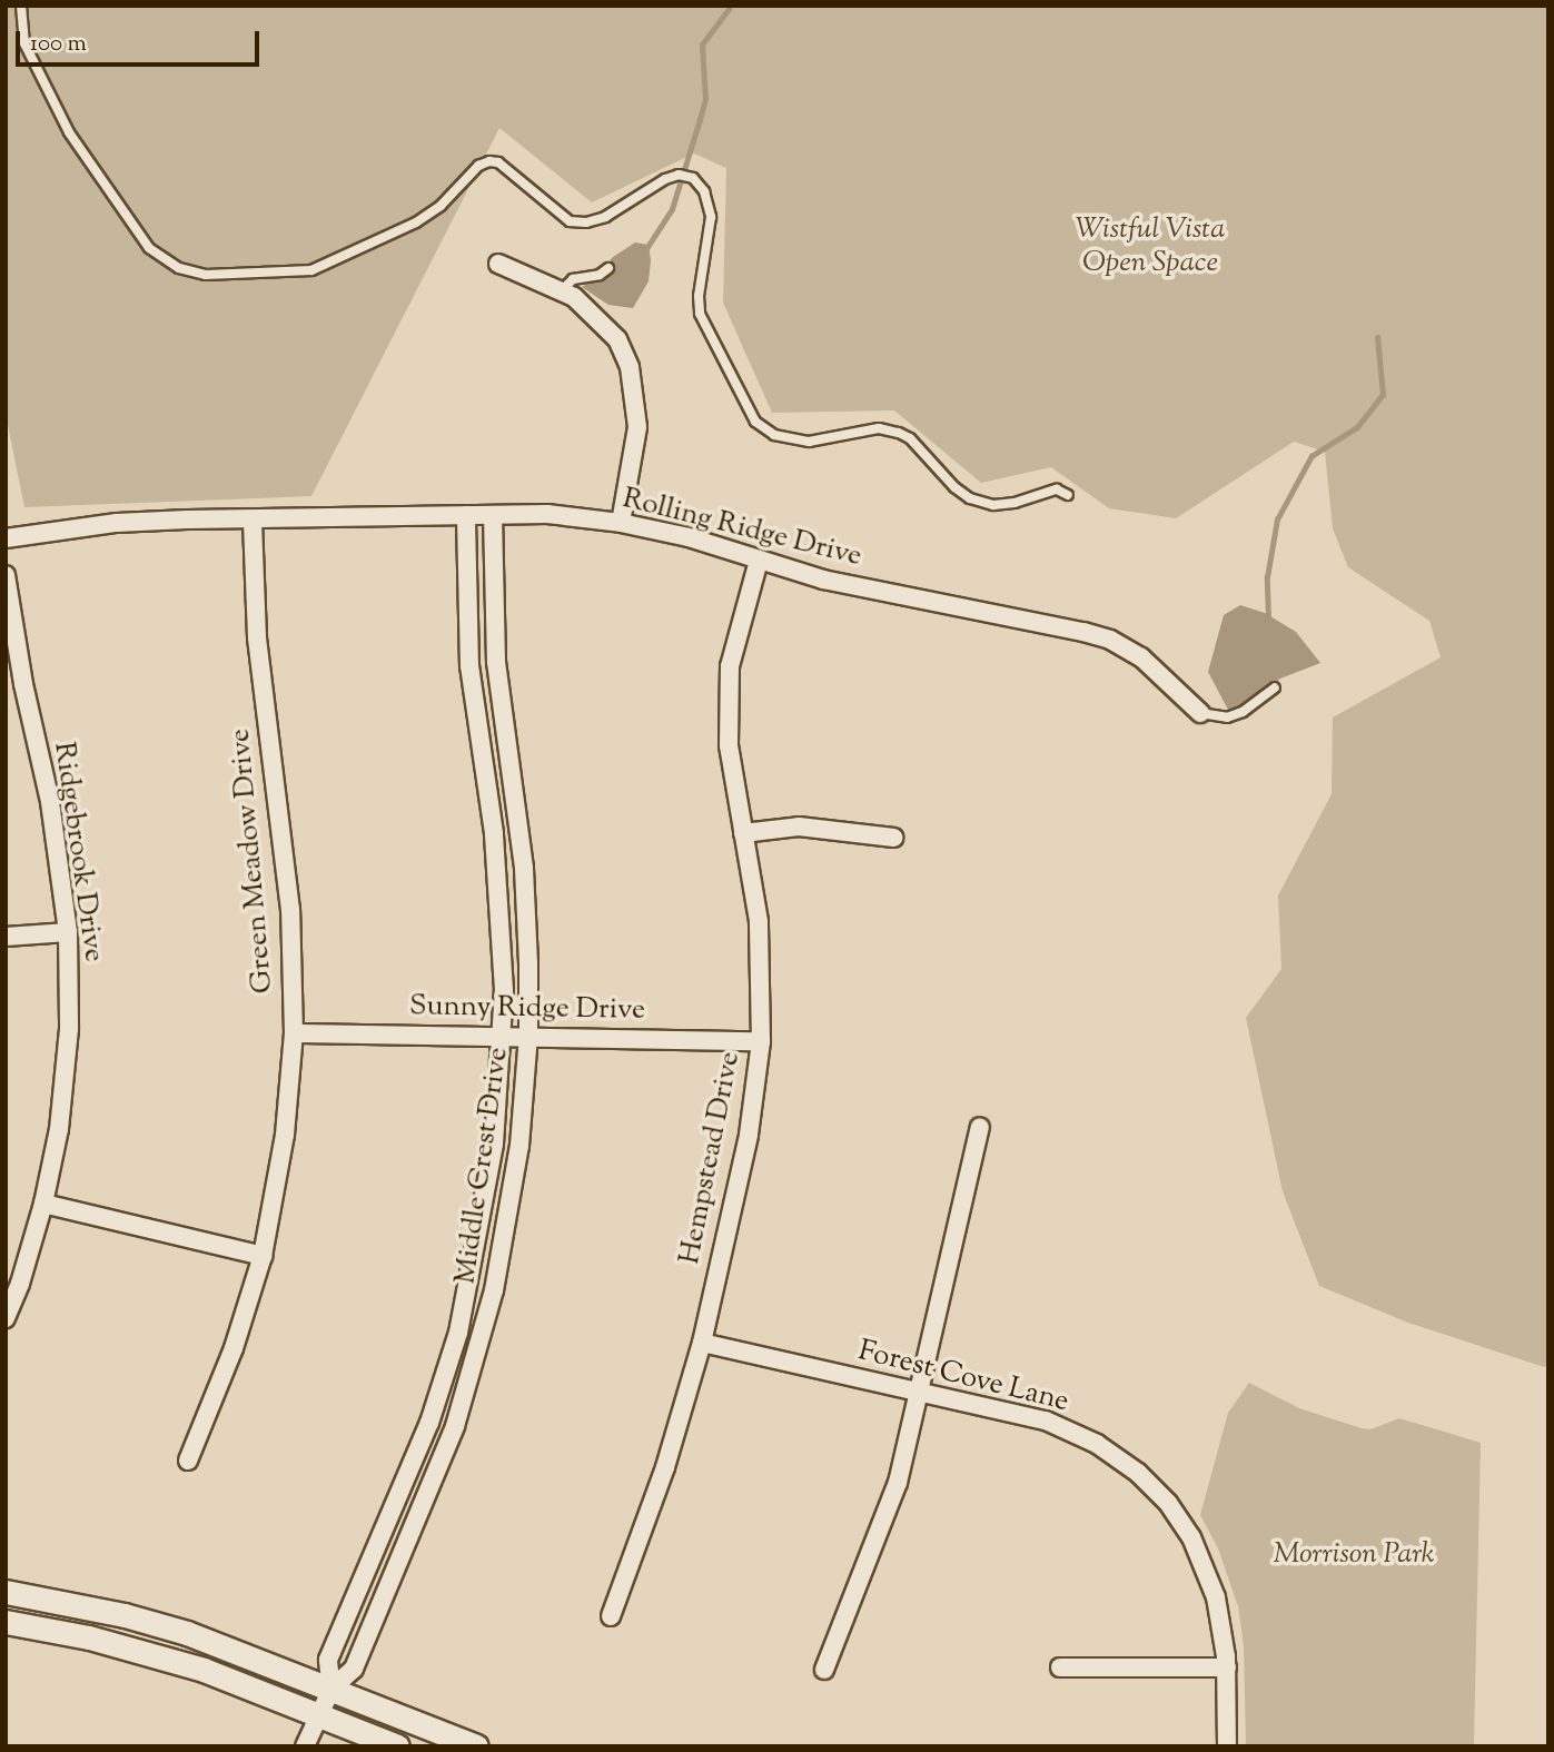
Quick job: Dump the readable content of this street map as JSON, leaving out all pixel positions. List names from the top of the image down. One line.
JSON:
{"streets":{"street":["Rolling Ridge Drive","Ridgebrook Drive","Green Meadow Drive","Sunny Ridge Drive","Hempstead Drive","Middle Crest Drive","Forest Cove Lane"]},"crossings":[["Rolling Ridge Drive","Green Meadow Drive"],["Rolling Ridge Drive","Hempstead Drive"],["Rolling Ridge Drive","Middle Crest Drive"],["Green Meadow Drive","Sunny Ridge Drive"],["Sunny Ridge Drive","Hempstead Drive"],["Sunny Ridge Drive","Middle Crest Drive"],["Hempstead Drive","Forest Cove Lane"]],"parks":["Wistful Vista Open Space","Morrison Park"],"scale_bar":"100 m"}
